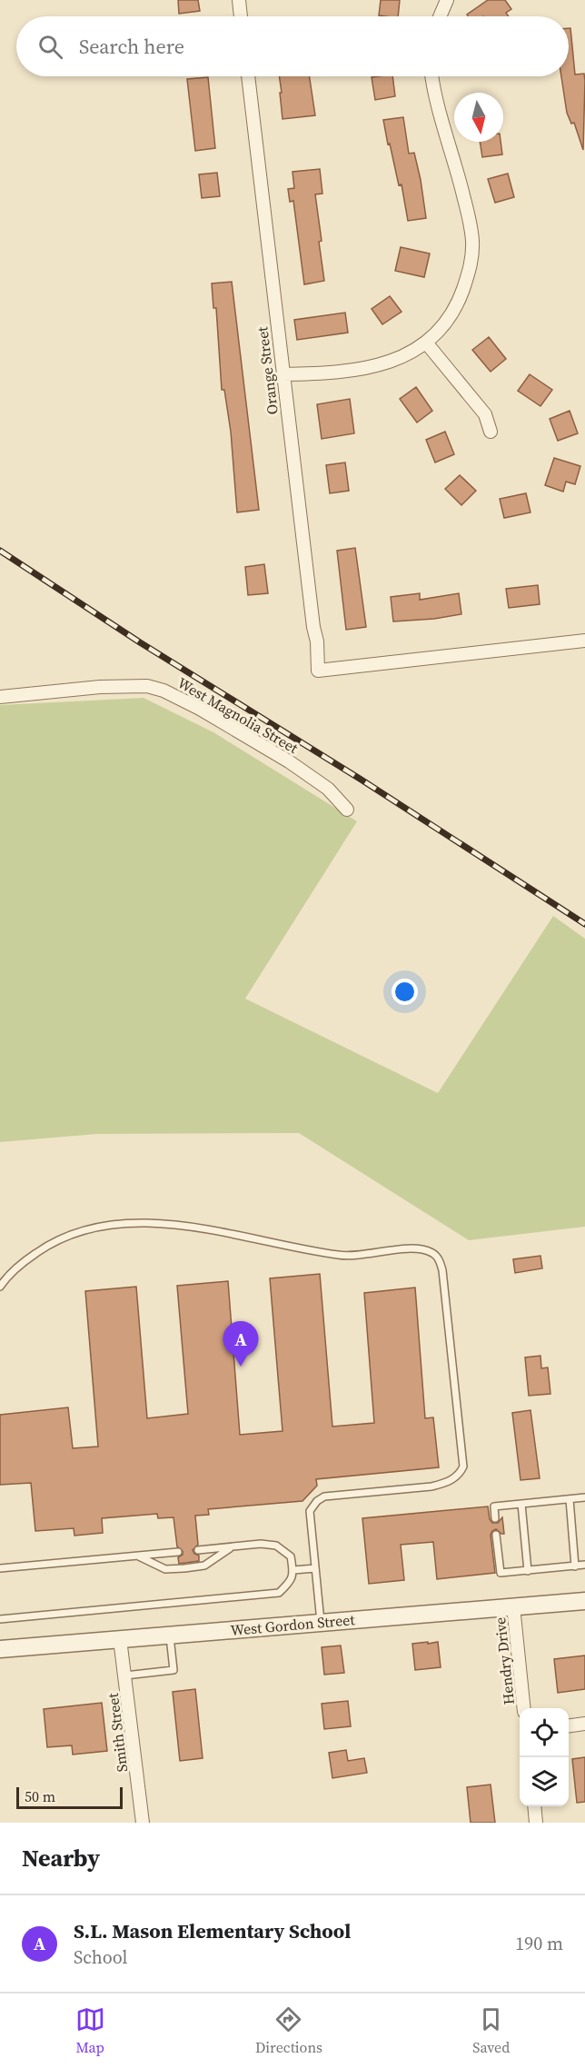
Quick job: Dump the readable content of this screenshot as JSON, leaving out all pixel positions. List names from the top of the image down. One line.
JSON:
{"streets":{"street":["Orange Street","West Magnolia Street","West Gordon Street","Hendry Drive","Smith Street"]},"crossings":[["West Gordon Street","Hendry Drive"],["West Gordon Street","Smith Street"]],"scale_bar":"50 m","north":"bottom","page":{"search":"Search here","pins":"A","scale":"50 m","heading":"Nearby","list":[{"mark":"A","name":"S.L. Mason Elementary School","note":"School","value":"190 m"}],"nav":["Map","Directions","Saved"]}}
